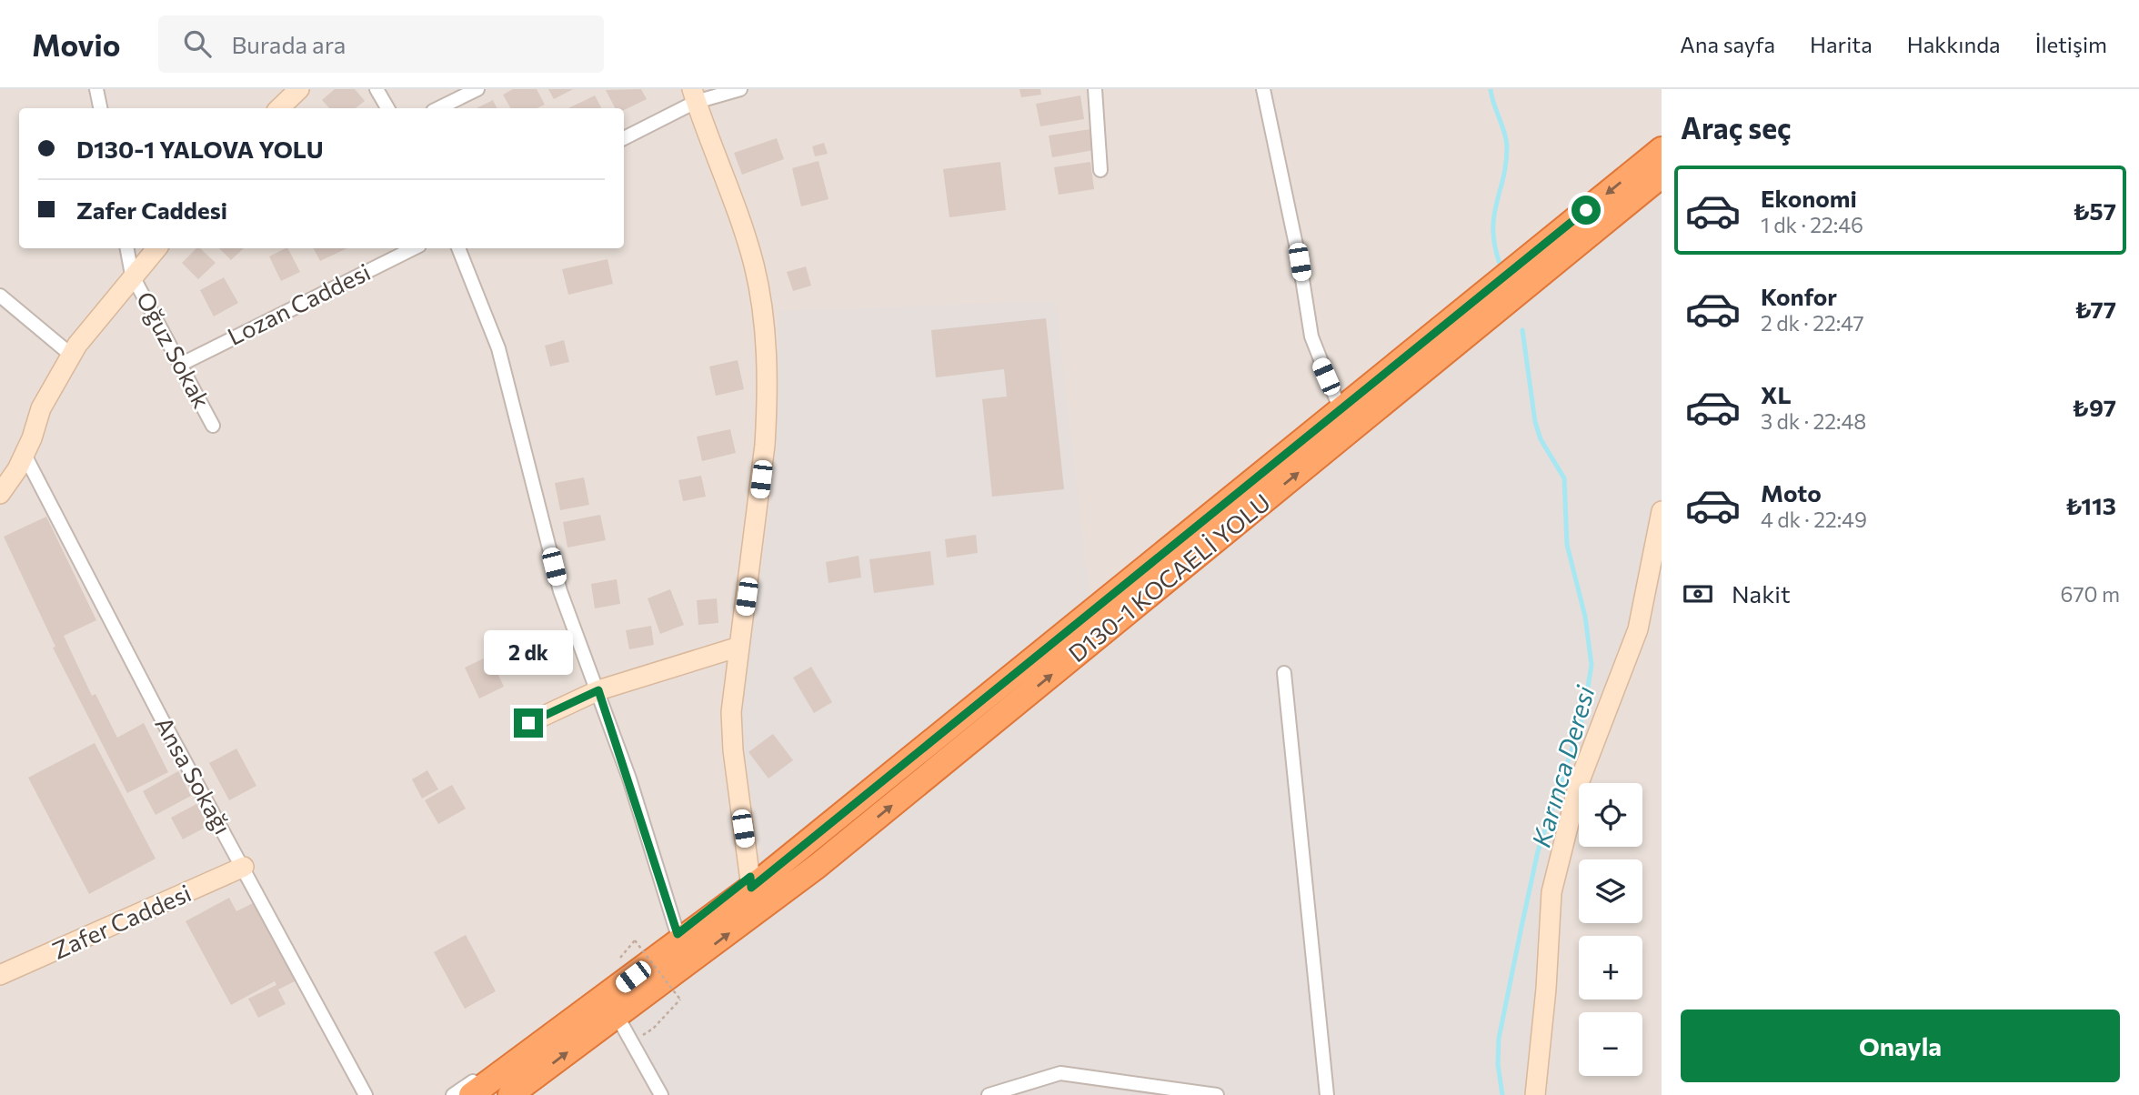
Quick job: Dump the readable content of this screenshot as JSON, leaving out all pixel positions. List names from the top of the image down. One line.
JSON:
{"streets":{"highway":["D130-1 KOCAELİ YOLU"],"street":["Lozan Caddesi","Oğuz Sokak","Ansa Sokağı","Zafer Caddesi"]},"crossings":[["Lozan Caddesi","Oğuz Sokak"],["Ansa Sokağı","Zafer Caddesi"]],"water":["Karınca Deresi"],"page":{"header":"Movio","search":"Burada ara","nav":["Ana sayfa","Harita","Hakkında","İletişim"],"heading":"Araç seç","banner":["D130-1 YALOVA YOLU","Zafer Caddesi"],"list":[{"name":"Ekonomi","note":"1 dk · 22:46","value":"₺57"},{"name":"Konfor","note":"2 dk · 22:47","value":"₺77"},{"name":"XL","note":"3 dk · 22:48","value":"₺97"},{"name":"Moto","note":"4 dk · 22:49","value":"₺113"}],"pay":["Nakit","670 m"],"bubble":"2 dk","map_buttons":["+","−"],"buttons":"Onayla"}}
